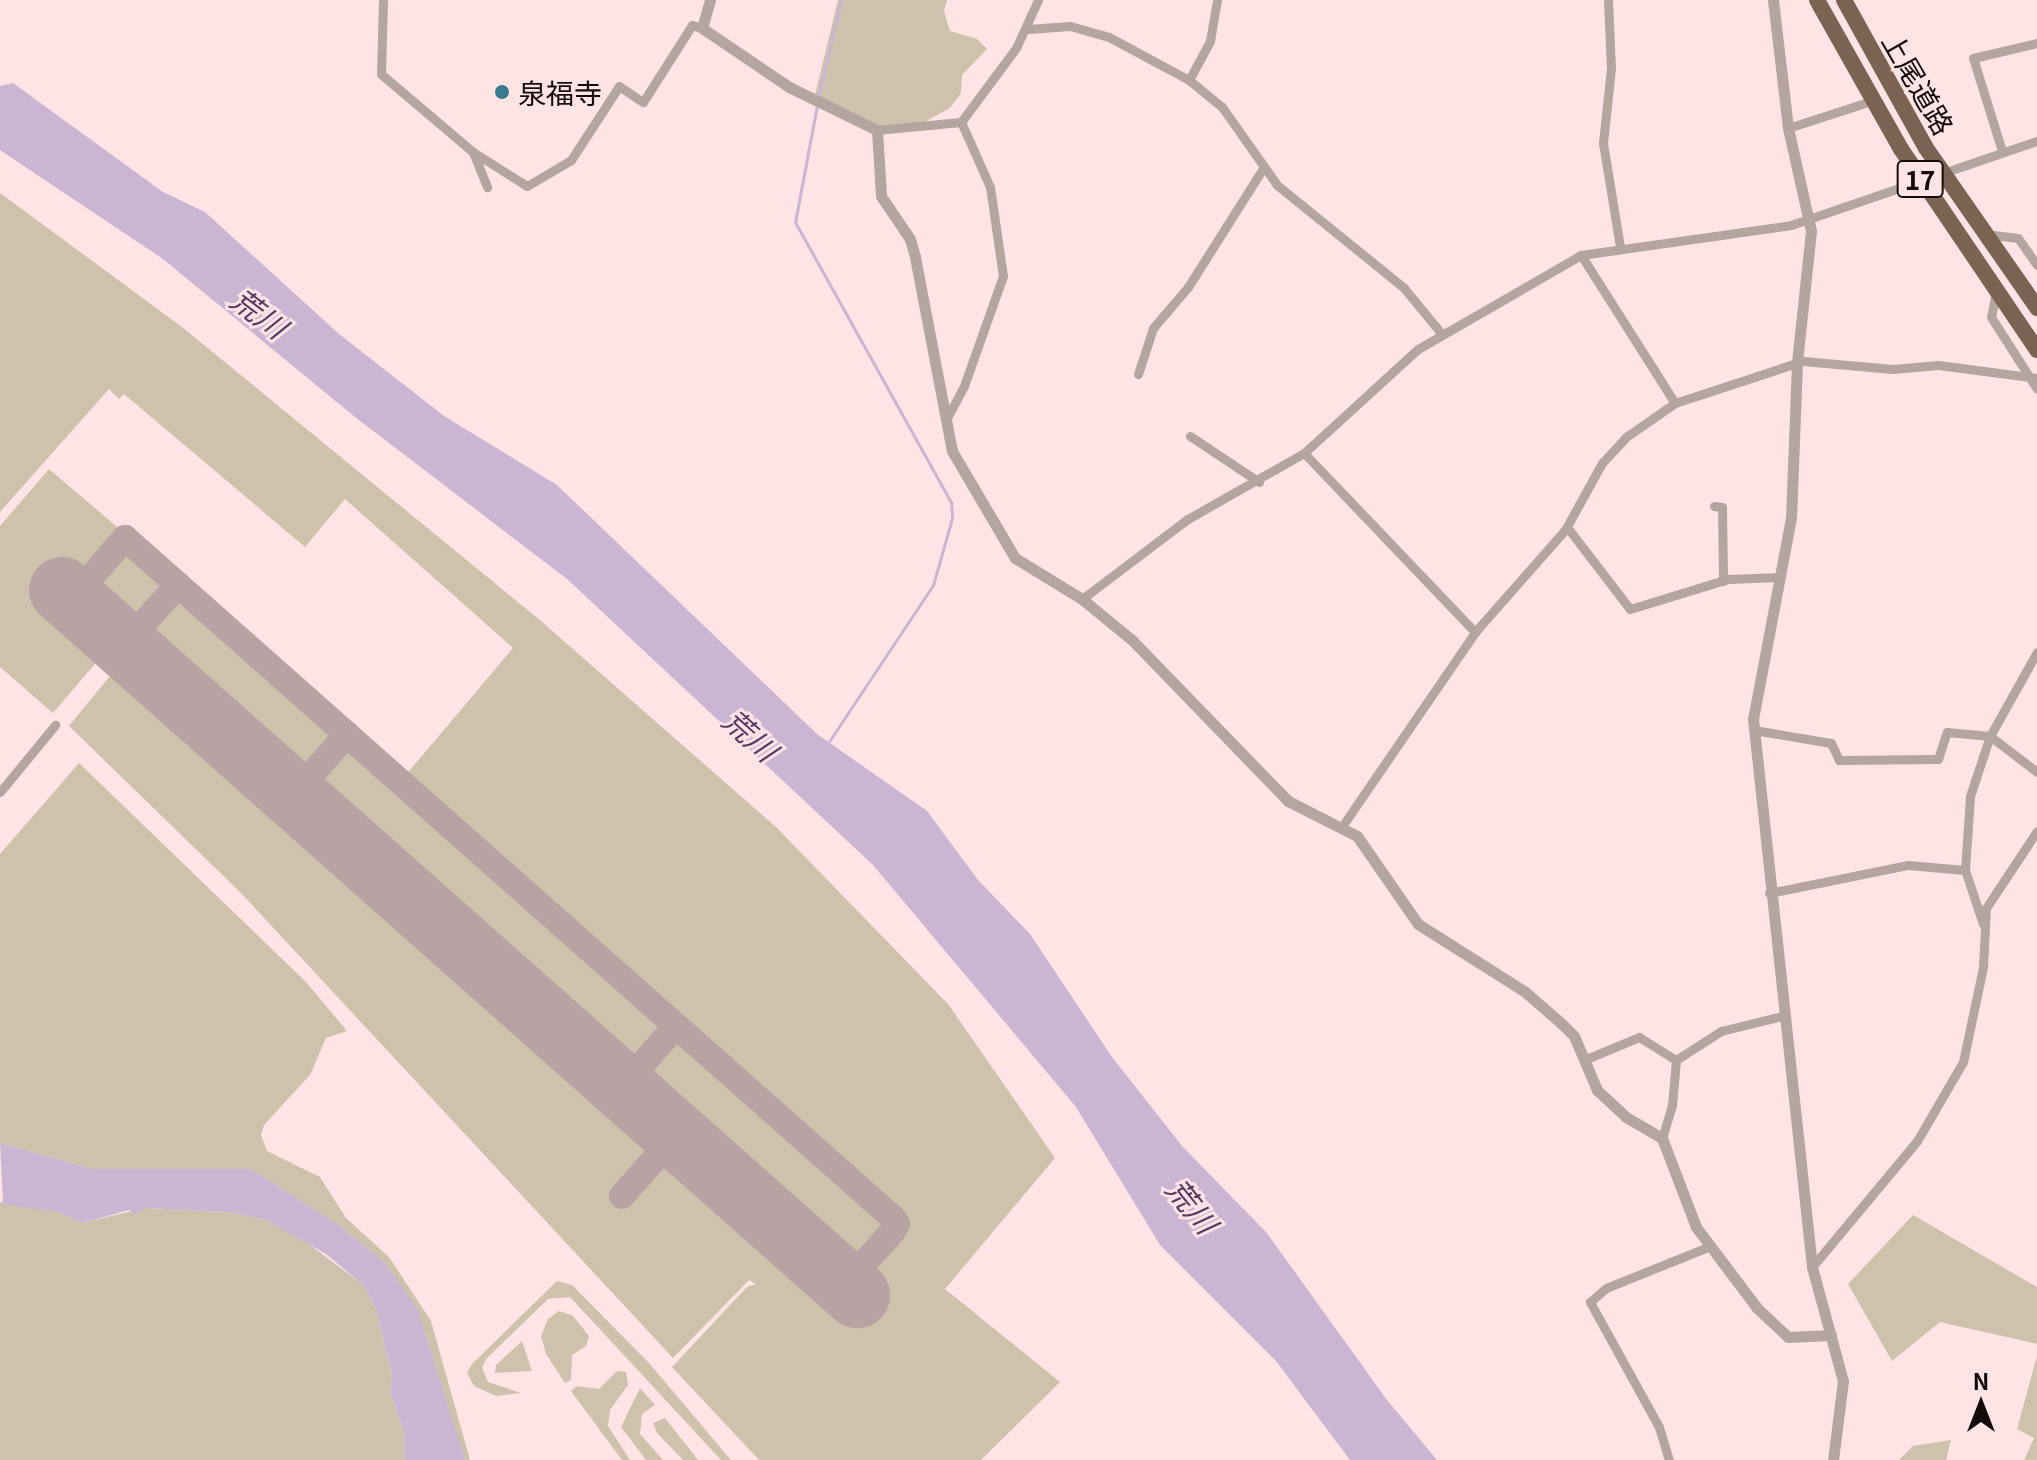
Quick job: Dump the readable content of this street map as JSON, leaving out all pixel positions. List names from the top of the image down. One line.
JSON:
{"streets":{"highway":["上尾道路","17"]},"water":["荒川"],"places":["泉福寺"],"north":"top"}
